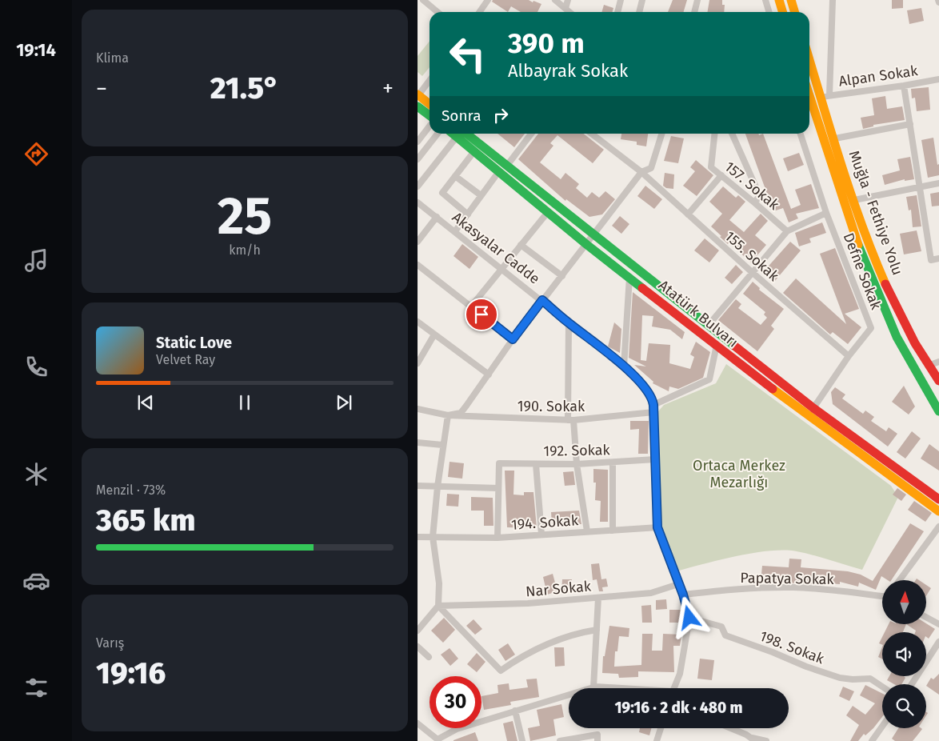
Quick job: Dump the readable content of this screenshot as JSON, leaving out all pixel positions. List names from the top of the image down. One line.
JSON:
{"streets":{"main road":["Muğla - Fethiye Yolu","Atatürk Bulvarı"],"street":["Alpan Sokak","157. Sokak","Akasyalar Cadde","155. Sokak","Defne Sokak","190. Sokak","192. Sokak","194. Sokak","Papatya Sokak","Nar Sokak","198. Sokak"]},"crossings":[["Alpan Sokak","Muğla - Fethiye Yolu"],["Akasyalar Cadde","190. Sokak"],["Akasyalar Cadde","192. Sokak"],["Akasyalar Cadde","194. Sokak"],["Akasyalar Cadde","Papatya Sokak"],["Akasyalar Cadde","Nar Sokak"],["Akasyalar Cadde","198. Sokak"],["155. Sokak","Defne Sokak"],["Defne Sokak","Atatürk Bulvarı"]],"parks":["Ortaca Merkez Mezarlığı"],"north":"top","page":{"tabs":"19:14","tile":["Klima",["25","km/h"],["Menzil · 73%","365 km"],["Varış","19:16"]],"turn":["390 m","Albayrak Sokak"],"heat":["−","21.5°","+"],"then":"Sonra","song":["Static Love","Velvet Ray"],"limit":"30","trip":"19:16 · 2 dk · 480 m"}}
